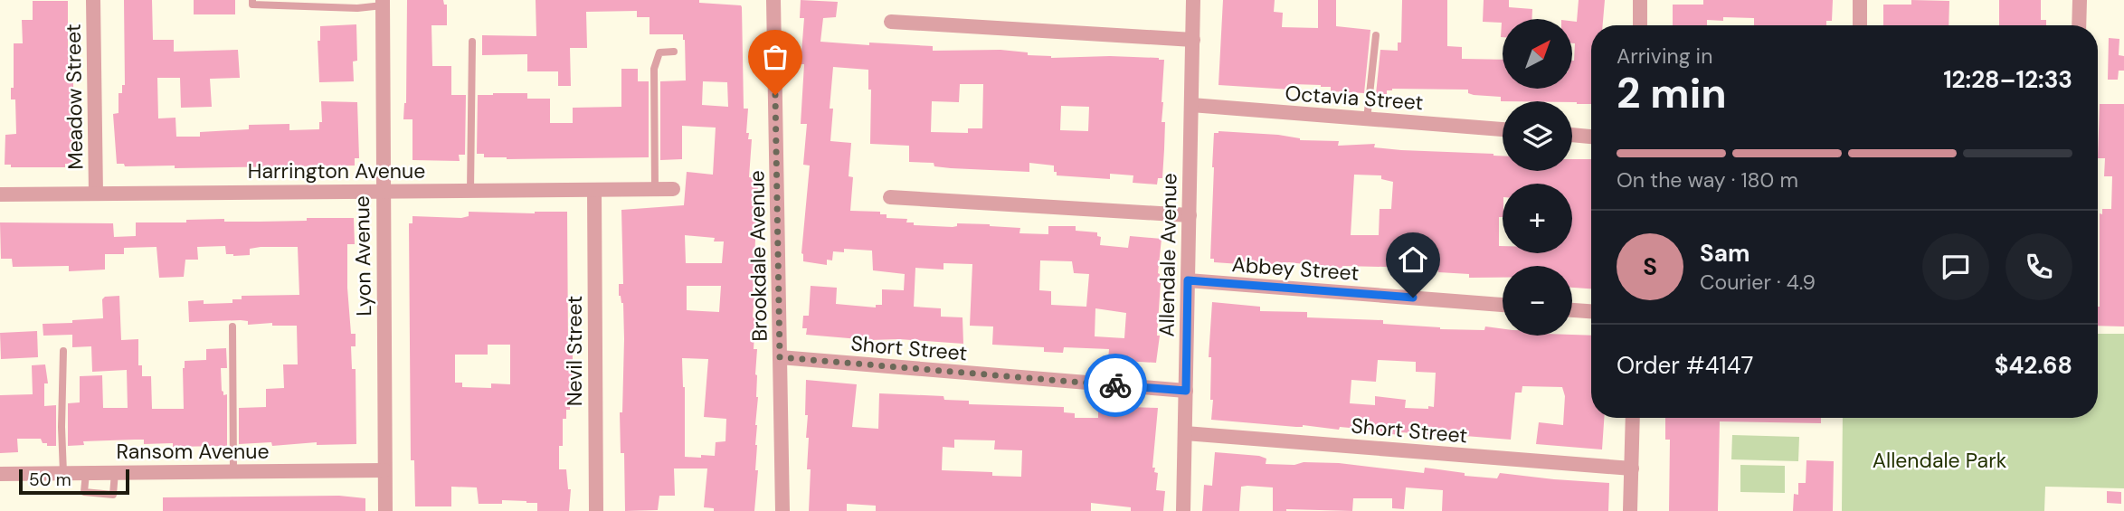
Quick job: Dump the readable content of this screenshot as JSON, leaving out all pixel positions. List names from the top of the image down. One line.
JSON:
{"streets":{"street":["Meadow Street","Octavia Street","Harrington Avenue","Allendale Avenue","Lyon Avenue","Brookdale Avenue","Abbey Street","Short Street","Nevil Street","Ransom Avenue"]},"crossings":[["Meadow Street","Harrington Avenue"],["Octavia Street","Allendale Avenue"],["Harrington Avenue","Lyon Avenue"],["Harrington Avenue","Nevil Street"],["Allendale Avenue","Abbey Street"],["Allendale Avenue","Short Street"],["Lyon Avenue","Ransom Avenue"],["Brookdale Avenue","Short Street"]],"parks":["Allendale Park"],"scale_bar":"50 m","north":"top right","page":{"map_buttons":["+","−"],"heading":["2 min","Arriving in","12:28–12:33"],"panel":["Sam","Courier · 4.9","Order #4147","$42.68"],"bar":"On the way · 180 m","round":"S","scale":"50 m"}}
